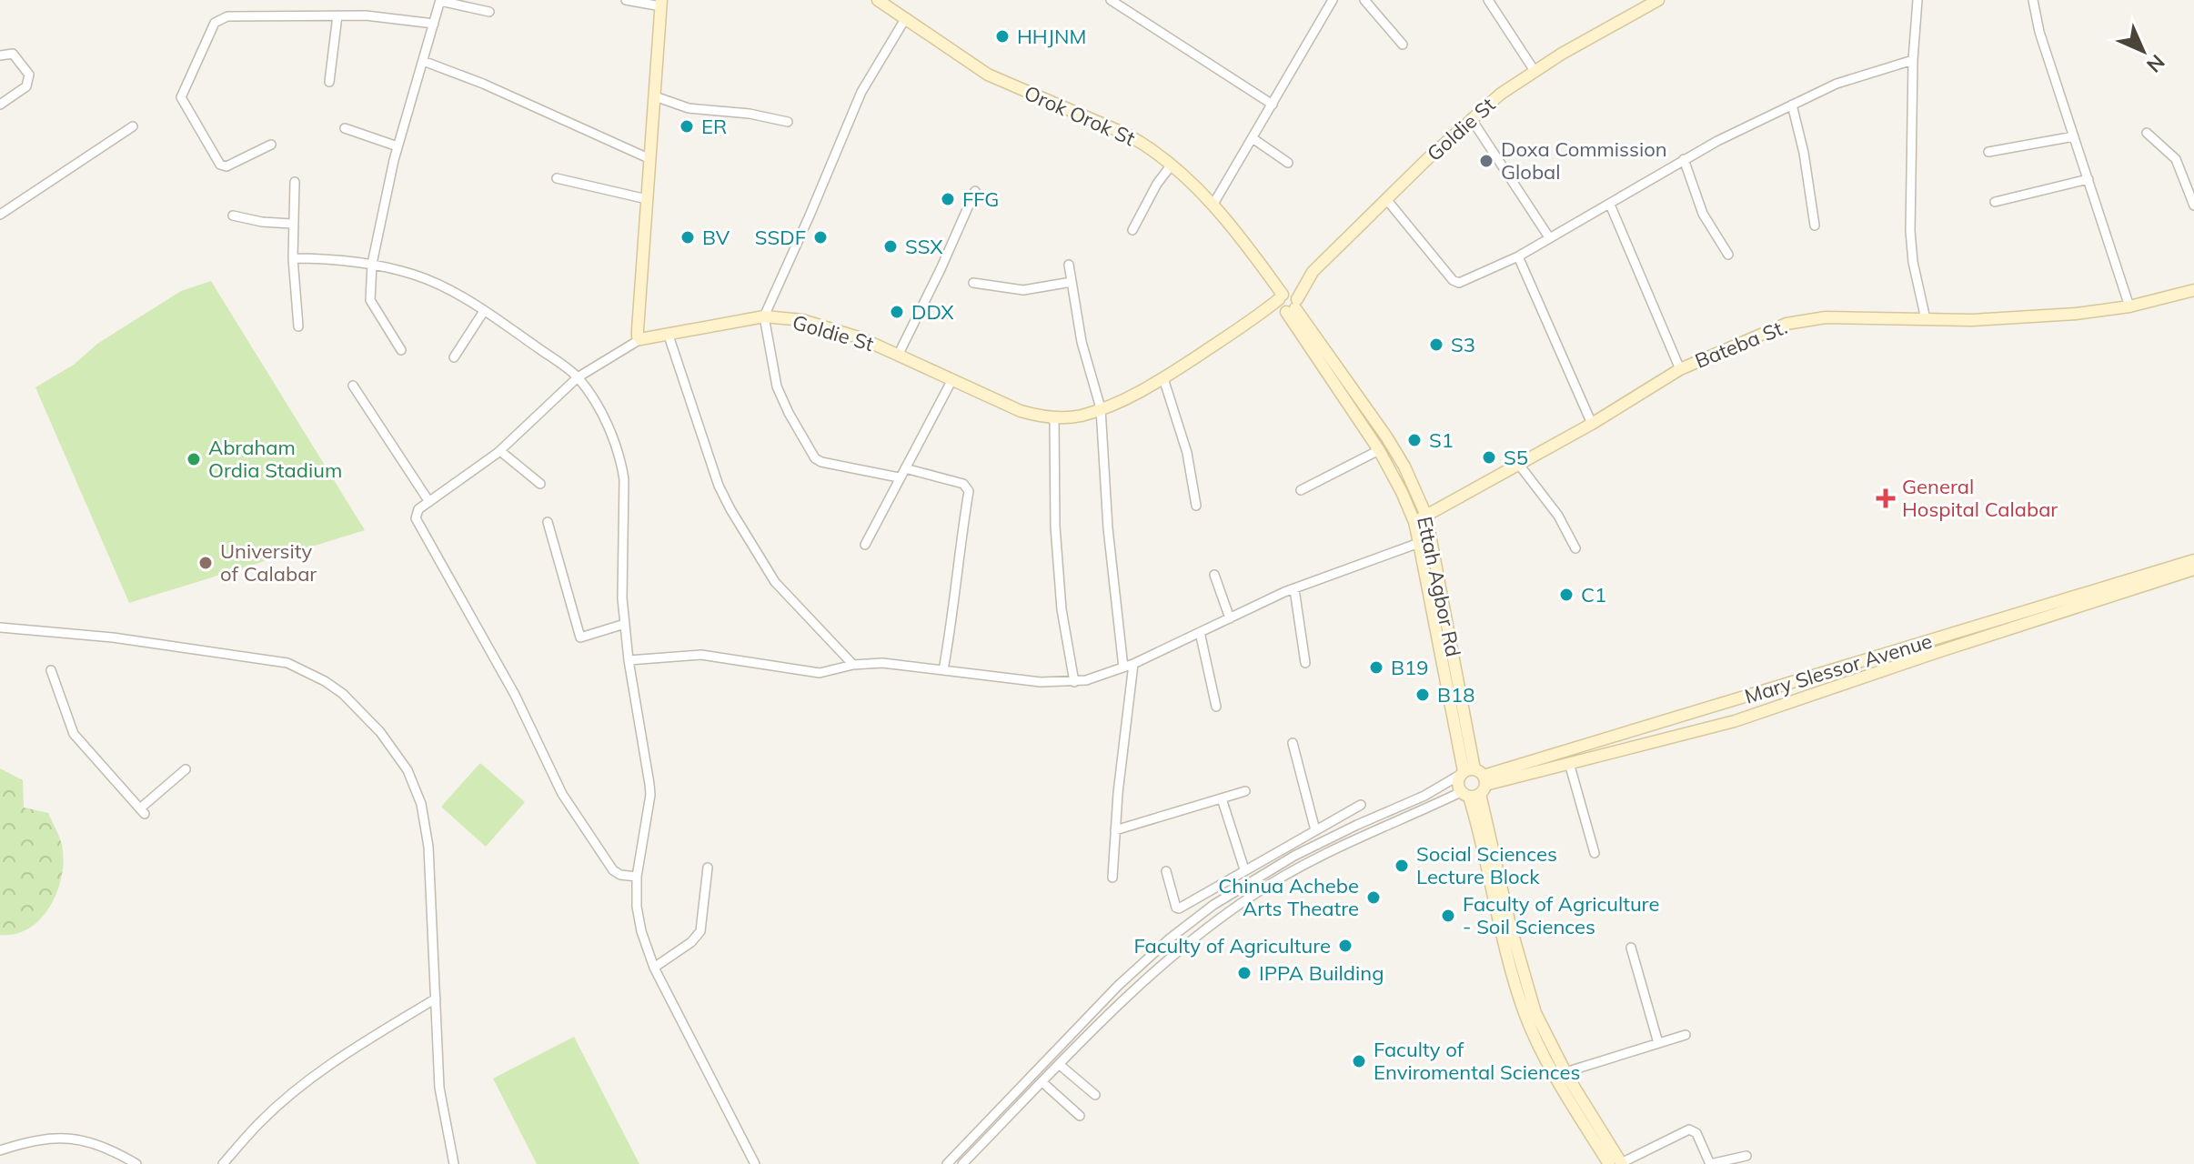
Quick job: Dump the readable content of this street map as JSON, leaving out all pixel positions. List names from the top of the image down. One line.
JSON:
{"streets":{"main road":["Orok Orok St","Goldie St","Bateba St.","Ettah Agbor Rd","Mary Slessor Avenue"]},"crossings":[["Orok Orok St","Goldie St"],["Orok Orok St","Ettah Agbor Rd"],["Goldie St","Ettah Agbor Rd"],["Bateba St.","Ettah Agbor Rd"],["Ettah Agbor Rd","Mary Slessor Avenue"]],"places":{"other":["HHJNM","ER","Doxa Commission Global","FFG","BV","SSDF","SSX","DDX","S3","S1","S5","Abraham Ordia Stadium","University of Calabar","C1","B19","B18","Social Sciences Lecture Block","Chinua Achebe Arts Theatre","Faculty of Agriculture - Soil Sciences","Faculty of Agriculture","IPPA Building","Faculty of Enviromental Sciences"],"health":["General Hospital Calabar"]},"north":"bottom right"}
